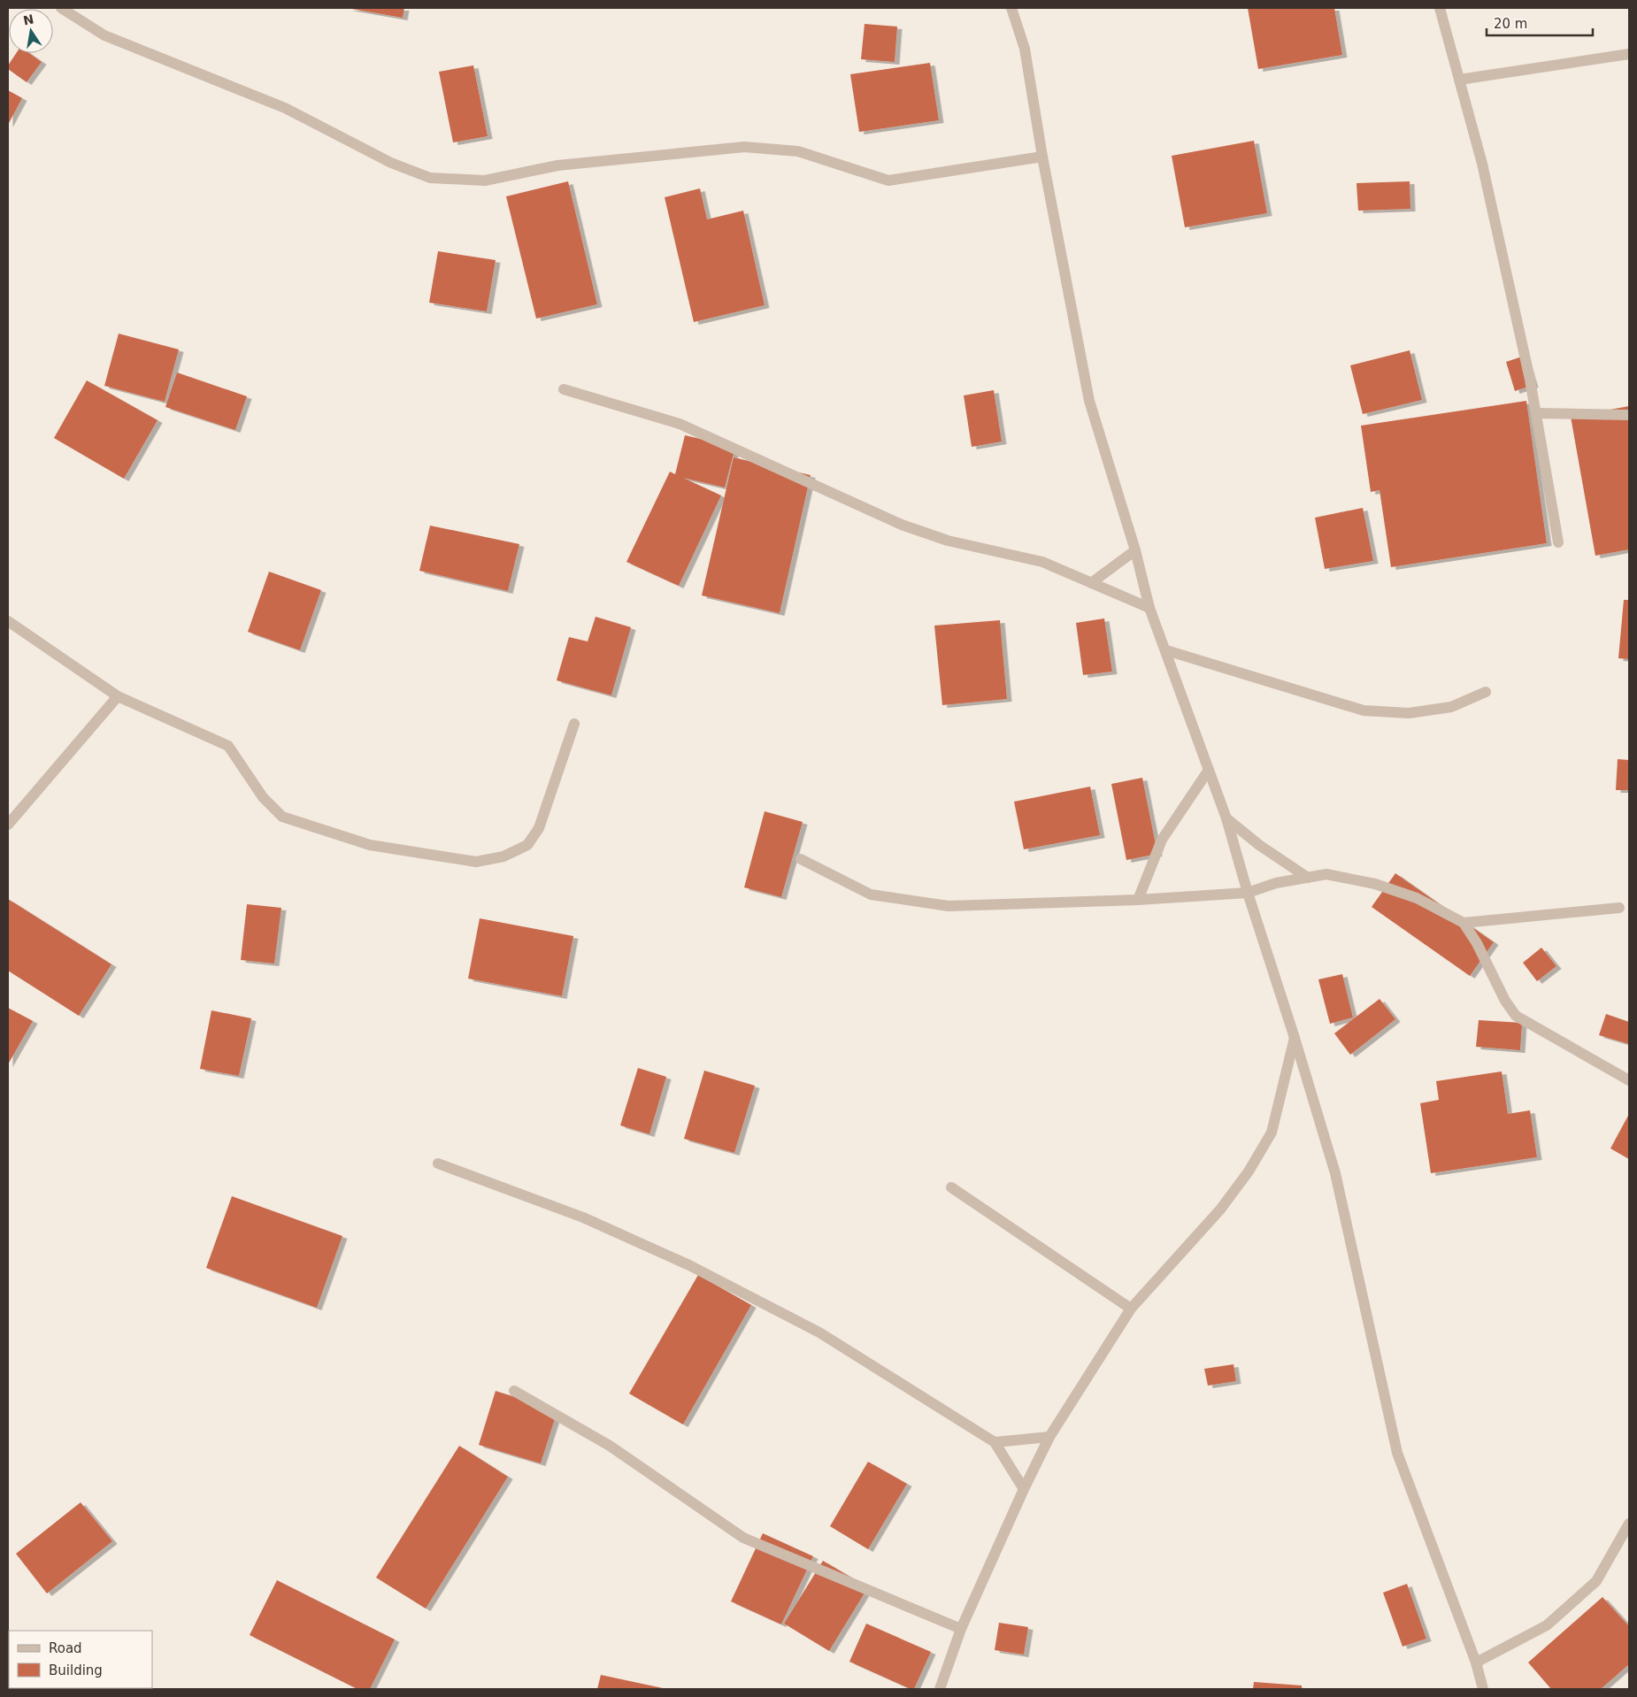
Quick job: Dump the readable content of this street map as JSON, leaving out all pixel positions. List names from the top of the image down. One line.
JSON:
{"legend":["Road","Building"],"scale_bar":"20 m","north":"top"}
